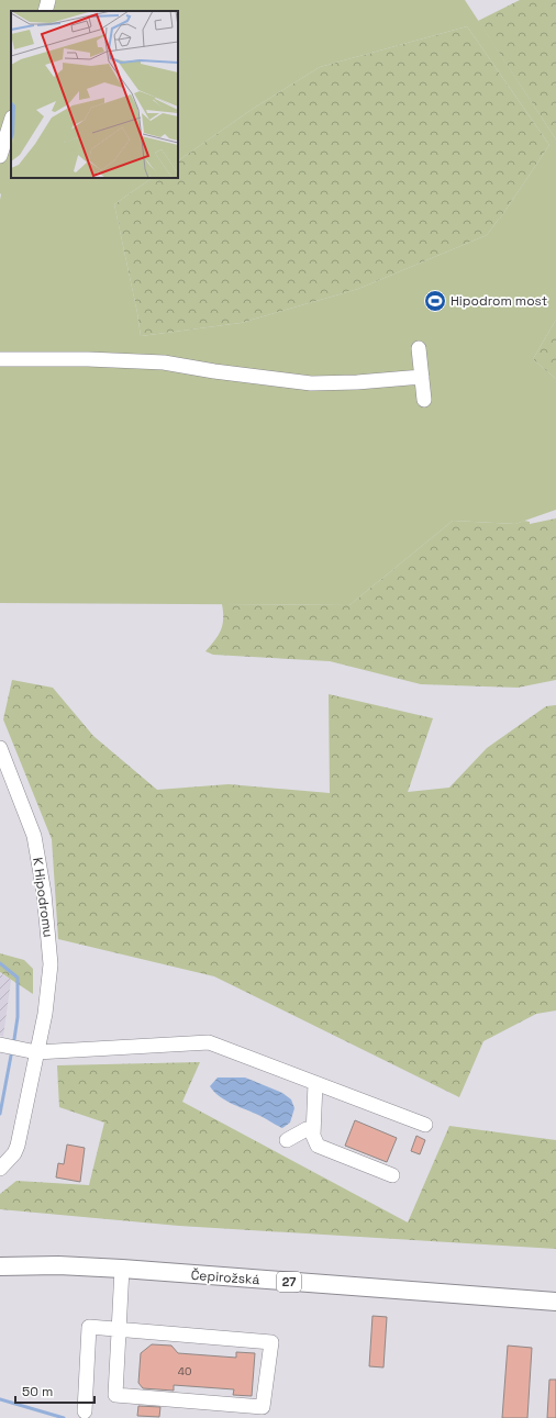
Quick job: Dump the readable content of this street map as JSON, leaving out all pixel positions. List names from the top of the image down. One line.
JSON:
{"streets":{"main road":["Čepirožská","27"],"street":["K Hipodromu"]},"places":{"sports":["Hipodrom most"]},"house_numbers":["40"],"scale_bar":"50 m"}
